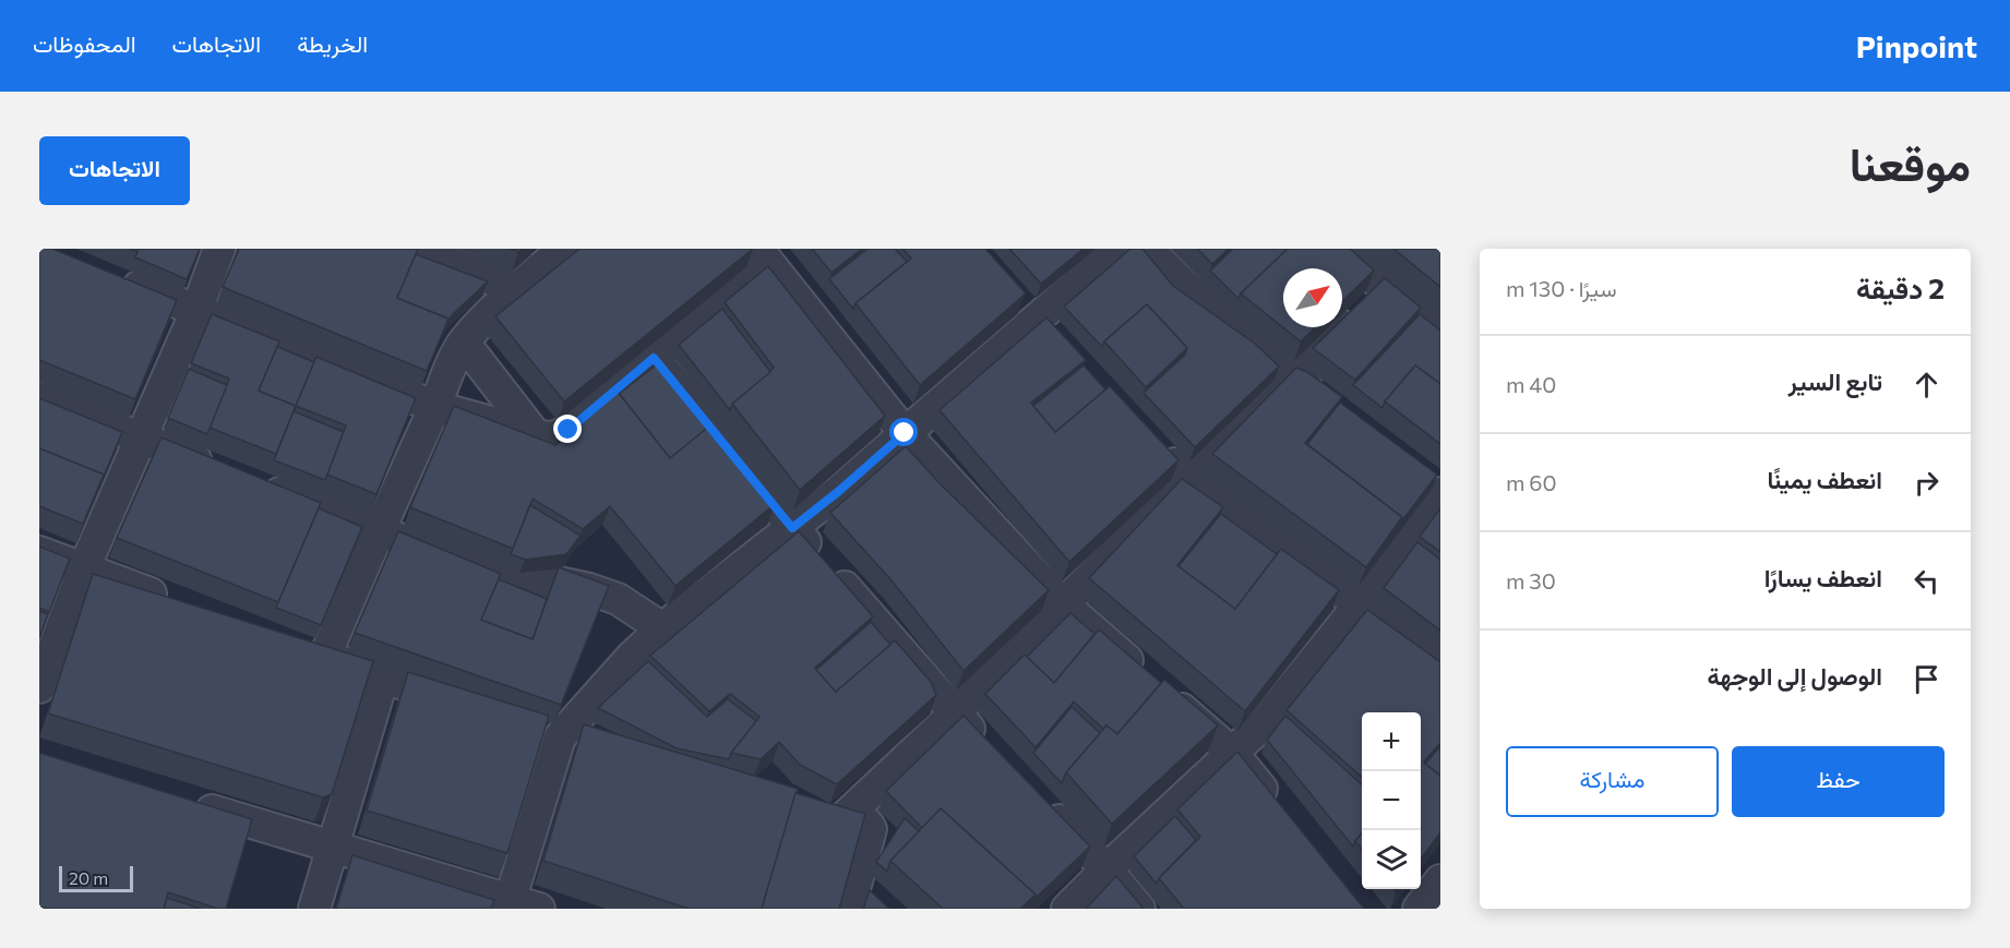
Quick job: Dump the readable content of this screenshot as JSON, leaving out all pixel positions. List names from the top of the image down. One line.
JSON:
{"scale_bar":"20 m","north":"top right","page":{"header":"Pinpoint","nav":["الخريطة","الاتجاهات","المحفوظات"],"title":"موقعنا","buttons":["الاتجاهات",["حفظ","مشاركة"]],"heading":["2 دقيقة","سيرًا · 130 m"],"list":[["تابع السير","40 m"],["انعطف يمينًا","60 m"],["انعطف يسارًا","30 m"],"الوصول إلى الوجهة"],"map_buttons":["+","−"],"scale":"20 m"}}
